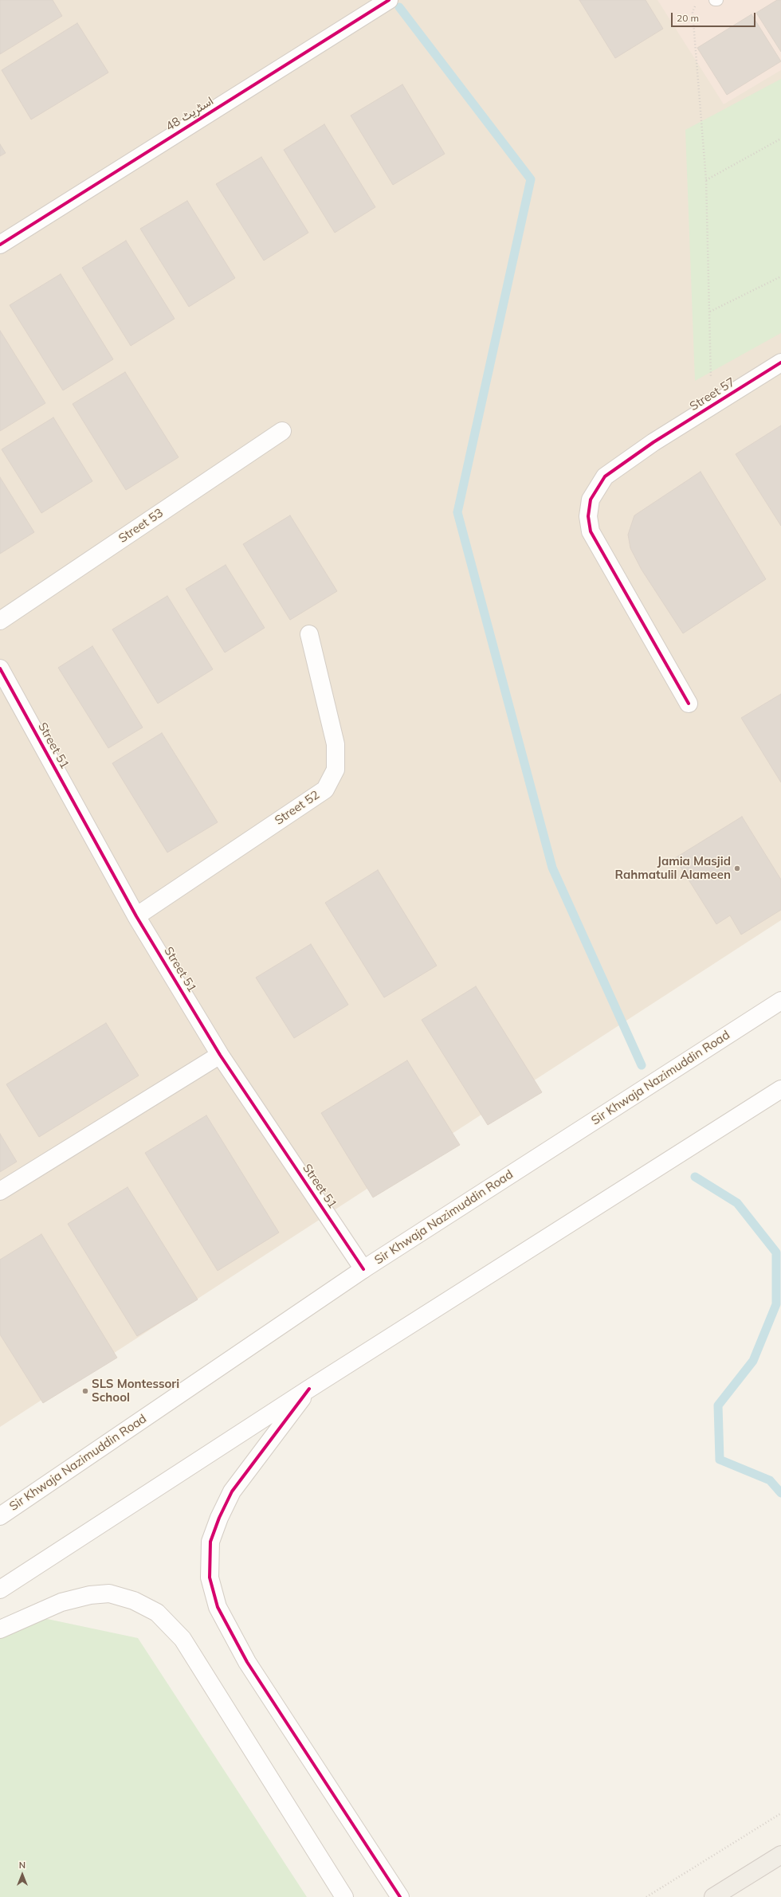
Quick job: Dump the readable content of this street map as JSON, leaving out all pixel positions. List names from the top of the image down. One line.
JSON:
{"streets":{"street":["اسٹریٹ 48","Street 57","Street 53","Street 51","Street 52","Sir Khwaja Nazimuddin Road"]},"crossings":[["Street 51","Street 52"],["Street 51","Sir Khwaja Nazimuddin Road"]],"places":["Jamia Masjid Rahmatulil Alameen","SLS Montessori School"],"scale_bar":"20 m","north":"top"}
